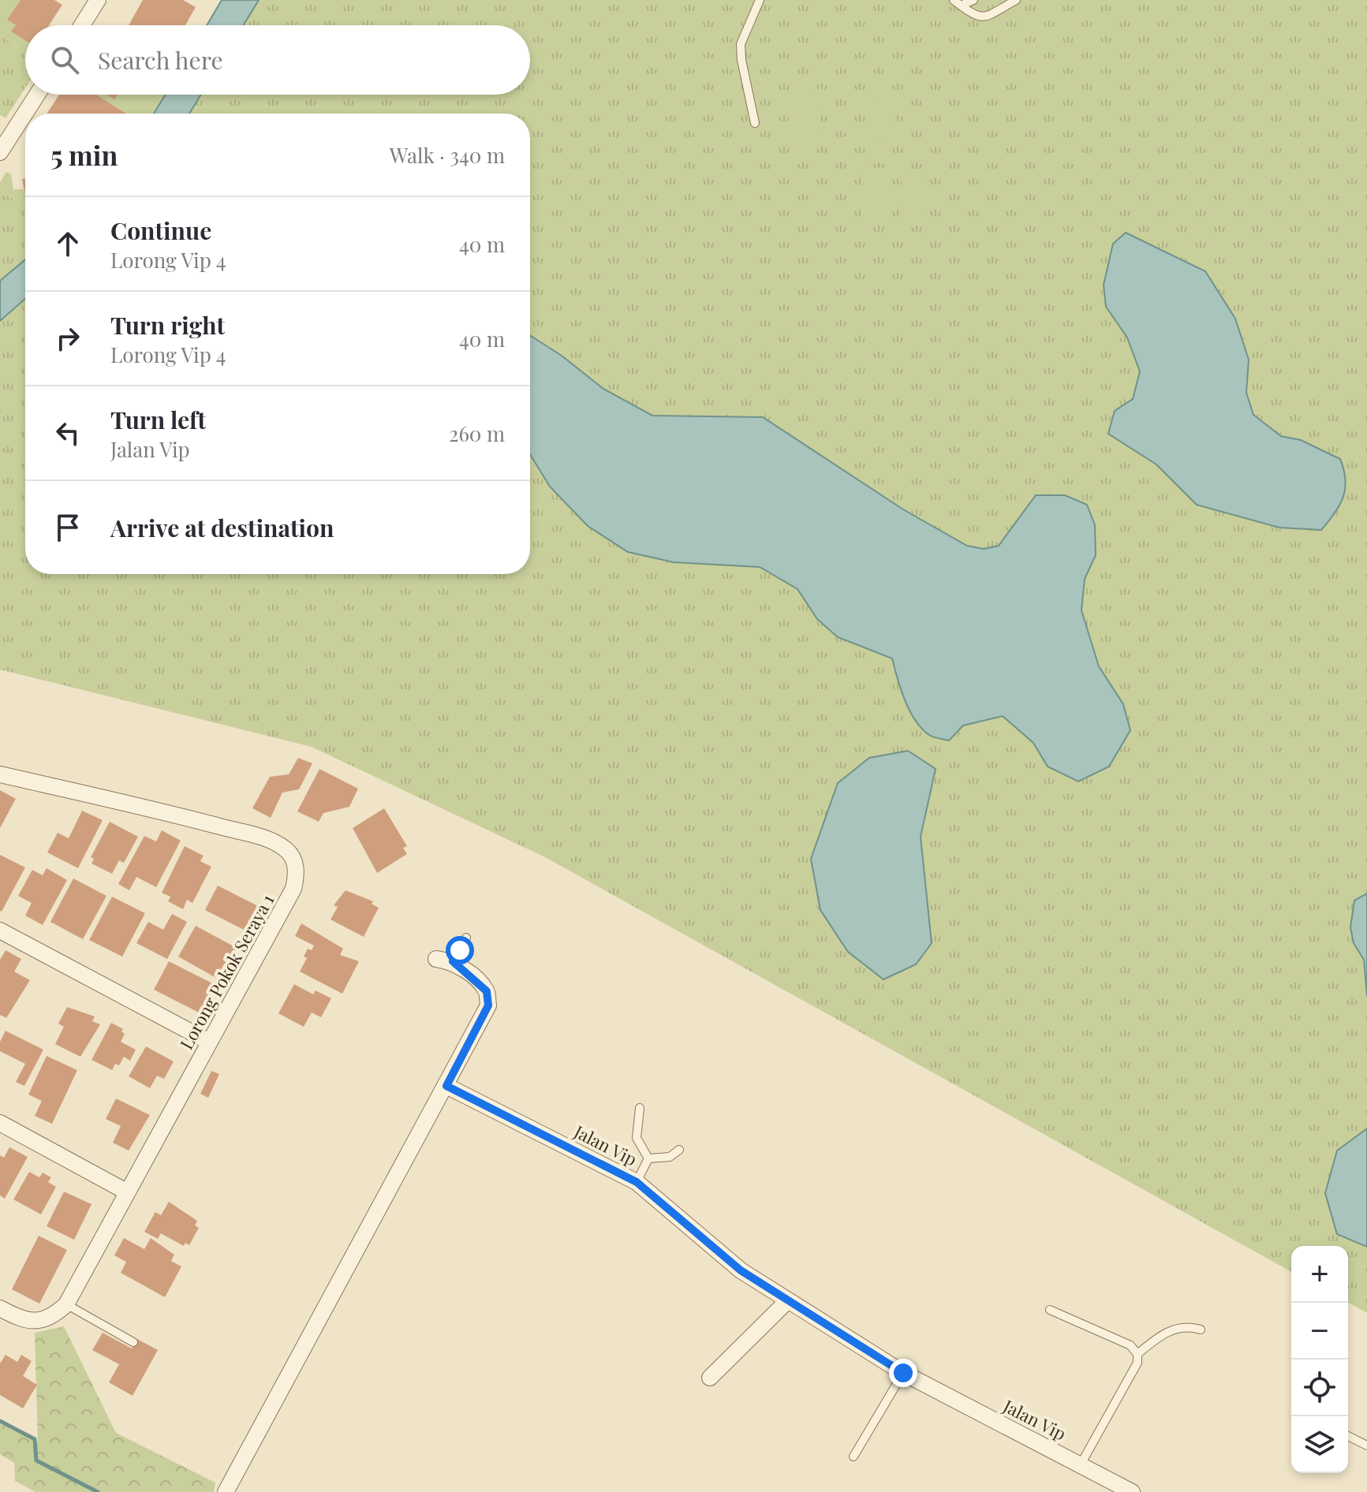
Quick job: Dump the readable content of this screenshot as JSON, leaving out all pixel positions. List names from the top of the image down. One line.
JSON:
{"streets":{"street":["Lorong Pokok Seraya 1","Jalan Vip"]},"page":{"search":"Search here","heading":["5 min","Walk · 340 m"],"list":[["Continue","Lorong Vip 4","40 m"],["Turn right","Lorong Vip 4","40 m"],["Turn left","Jalan Vip","260 m"],"Arrive at destination"],"map_buttons":["+","−"]}}
